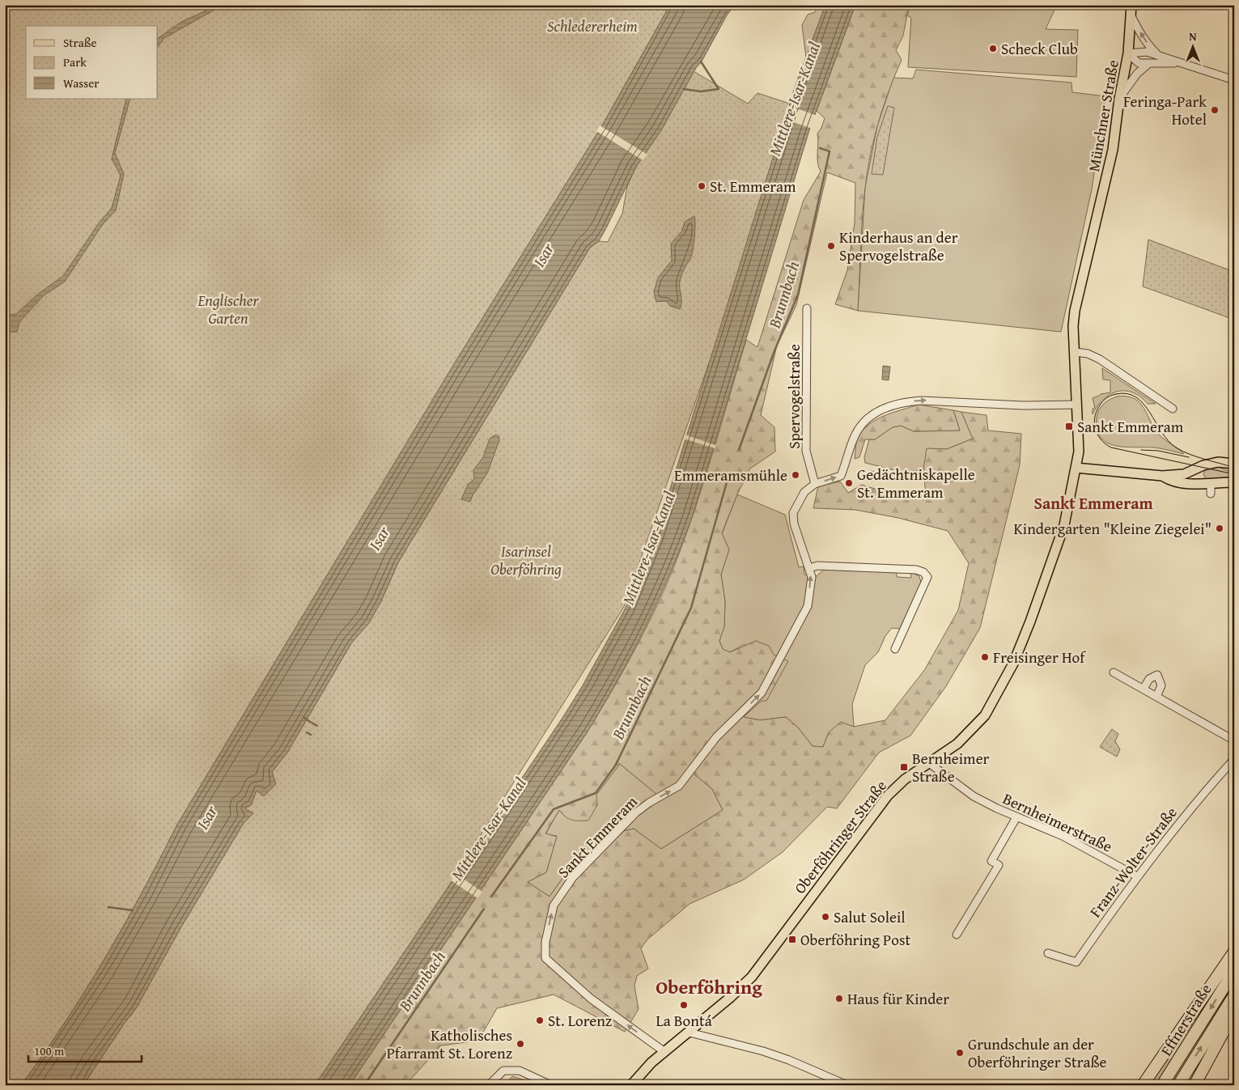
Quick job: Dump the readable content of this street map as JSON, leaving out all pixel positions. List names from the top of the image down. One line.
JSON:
{"streets":{"highway":["Effnerstraße"],"main road":["Münchner Straße","Oberföhringer Straße"],"street":["Spervogelstraße","Bernheimerstraße","Sankt Emmeram","Franz-Wolter-Straße"]},"crossings":[["Münchner Straße","Oberföhringer Straße"],["Spervogelstraße","Sankt Emmeram"],["Bernheimerstraße","Oberföhringer Straße"],["Bernheimerstraße","Franz-Wolter-Straße"],["Sankt Emmeram","Oberföhringer Straße"]],"districts":["Sankt Emmeram","Oberföhring"],"water":["Mittlere-Isar-Kanal","Isar","Brunnbach"],"parks":["Schledererheim","Englischer Garten","Isarinsel Oberföhring"],"places":{"other":["Scheck Club","Feringa-Park Hotel","St. Emmeram","Kinderhaus an der Spervogelstraße","Emmeramsmühle","Gedächtniskapelle St. Emmeram","Kindergarten \"Kleine Ziegelei\"","Freisinger Hof","Salut Soleil","Haus für Kinder","La Bontá","St. Lorenz","Katholisches Pfarramt St. Lorenz","Grundschule an der Oberföhringer Straße"],"transit":["Sankt Emmeram","Bernheimer Straße","Oberföhring Post"]},"legend":["Straße","Park","Wasser"],"scale_bar":"100 m","north":"top"}
